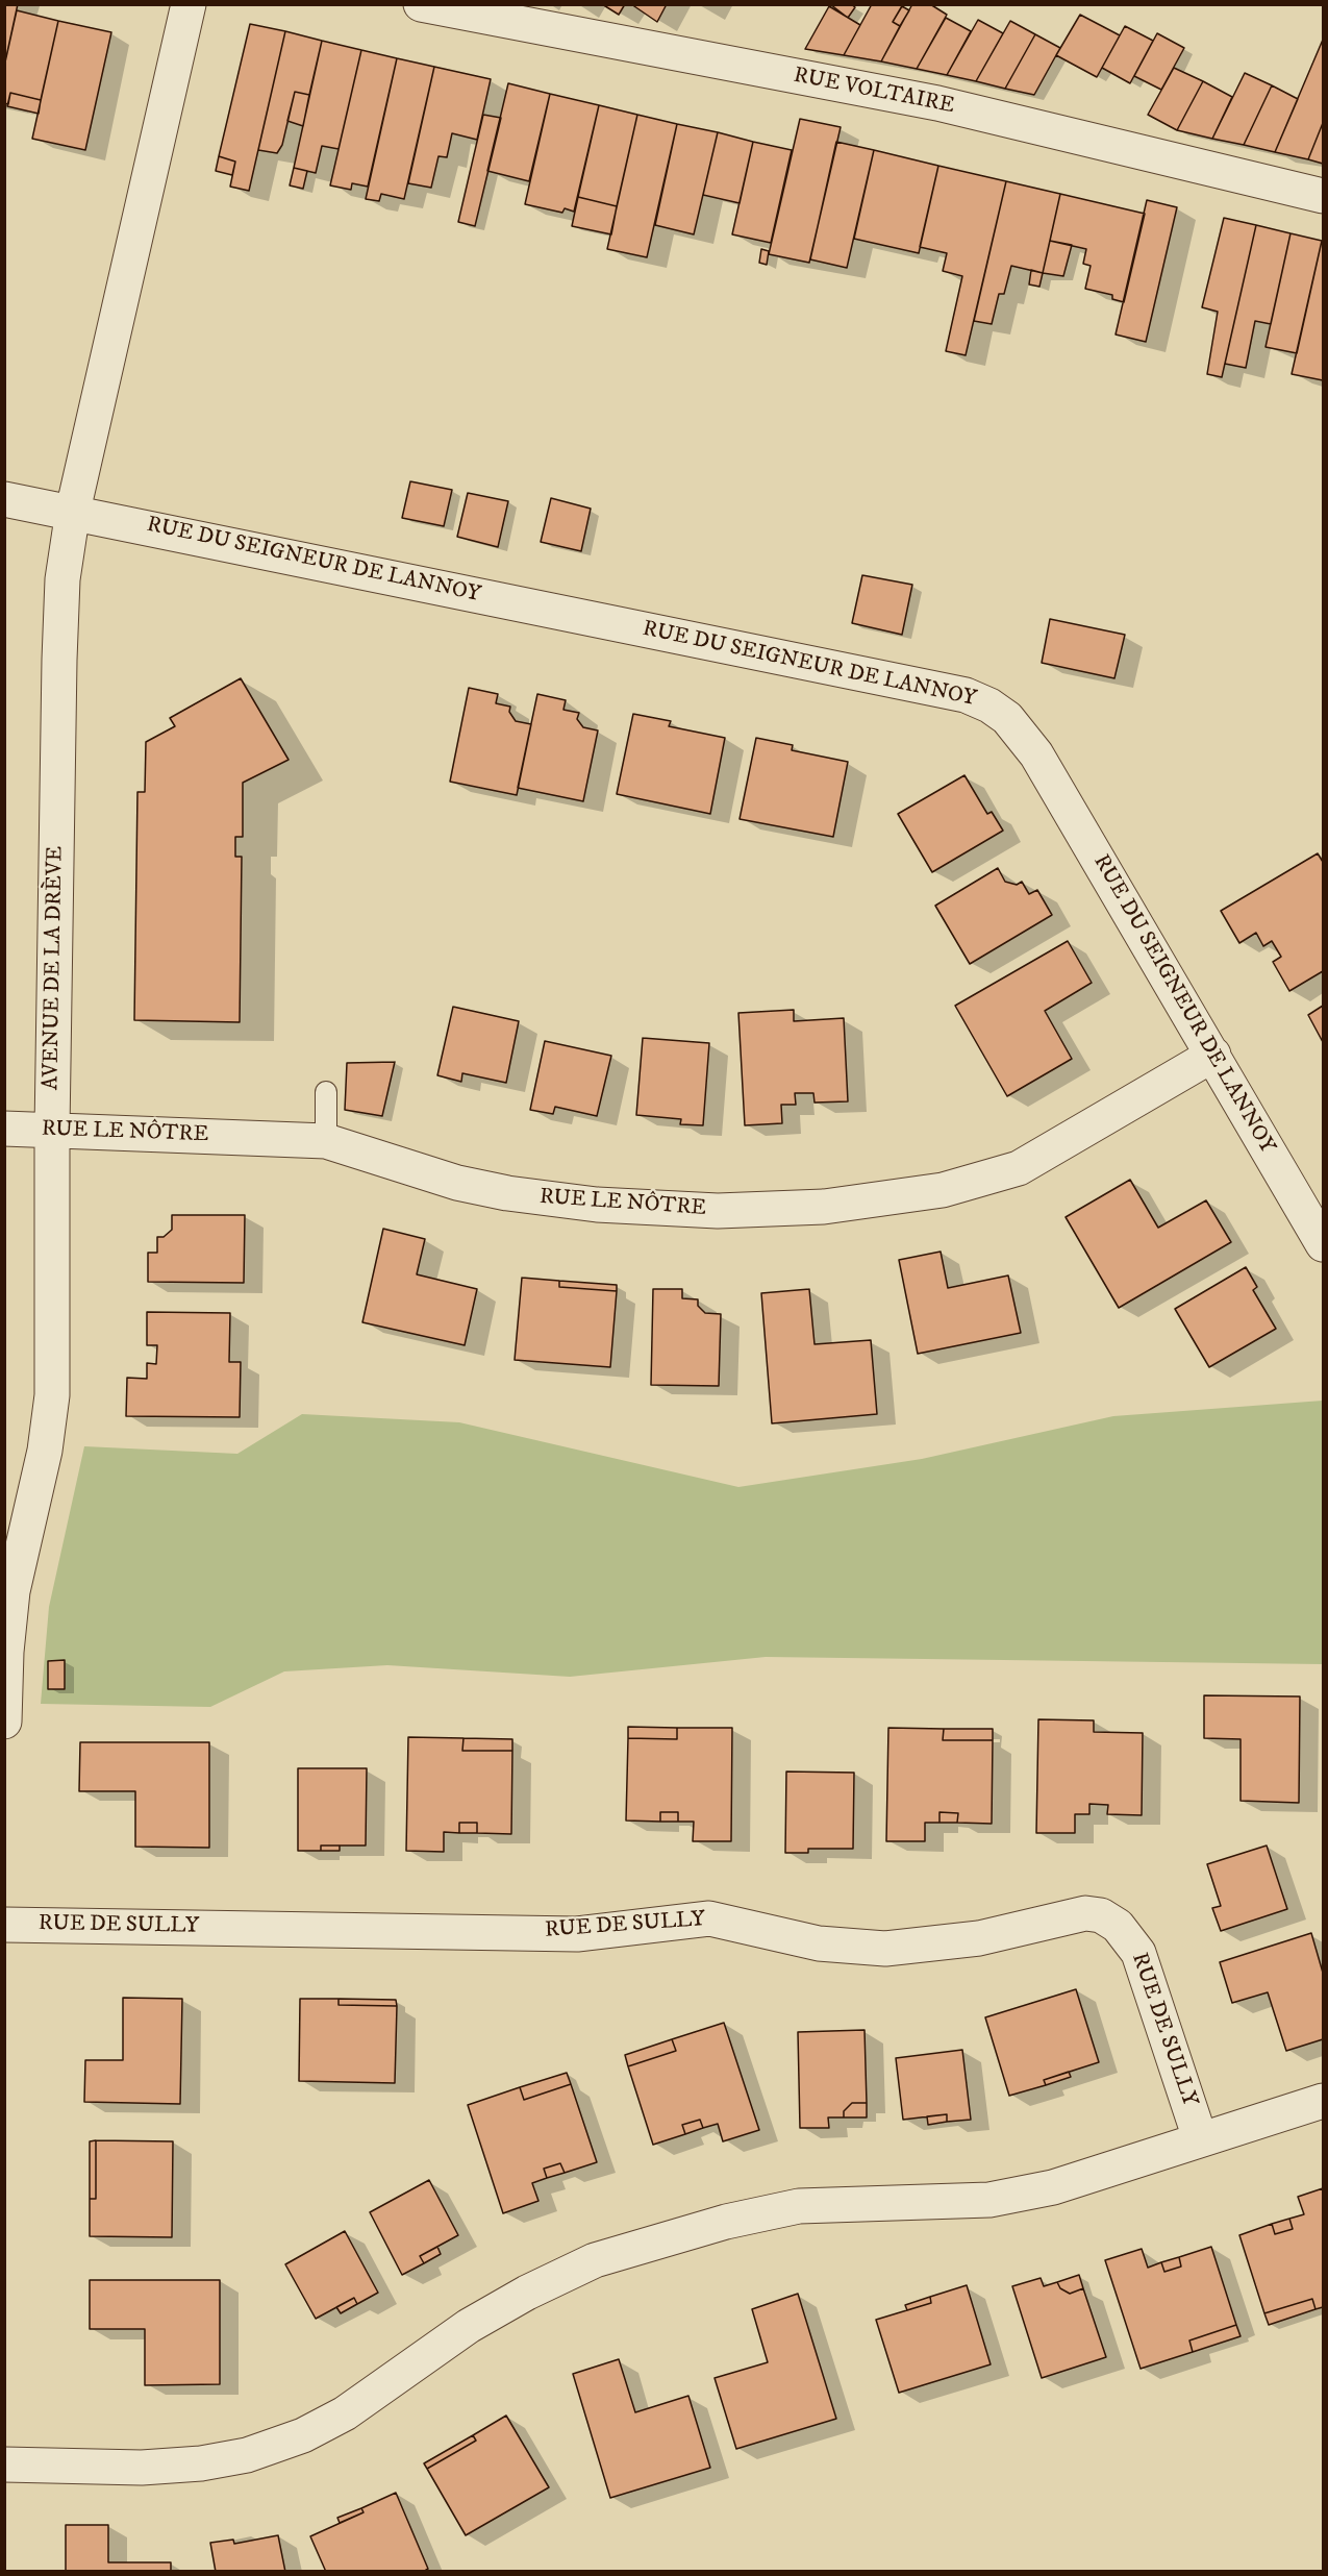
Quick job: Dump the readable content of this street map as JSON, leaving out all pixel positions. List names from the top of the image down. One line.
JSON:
{"streets":{"street":["RUE VOLTAIRE","RUE DU SEIGNEUR DE LANNOY","AVENUE DE LA DRÈVE","RUE LE NÔTRE","RUE DE SULLY"]},"crossings":[["RUE DU SEIGNEUR DE LANNOY","AVENUE DE LA DRÈVE"],["RUE DU SEIGNEUR DE LANNOY","RUE LE NÔTRE"],["AVENUE DE LA DRÈVE","RUE LE NÔTRE"]]}
